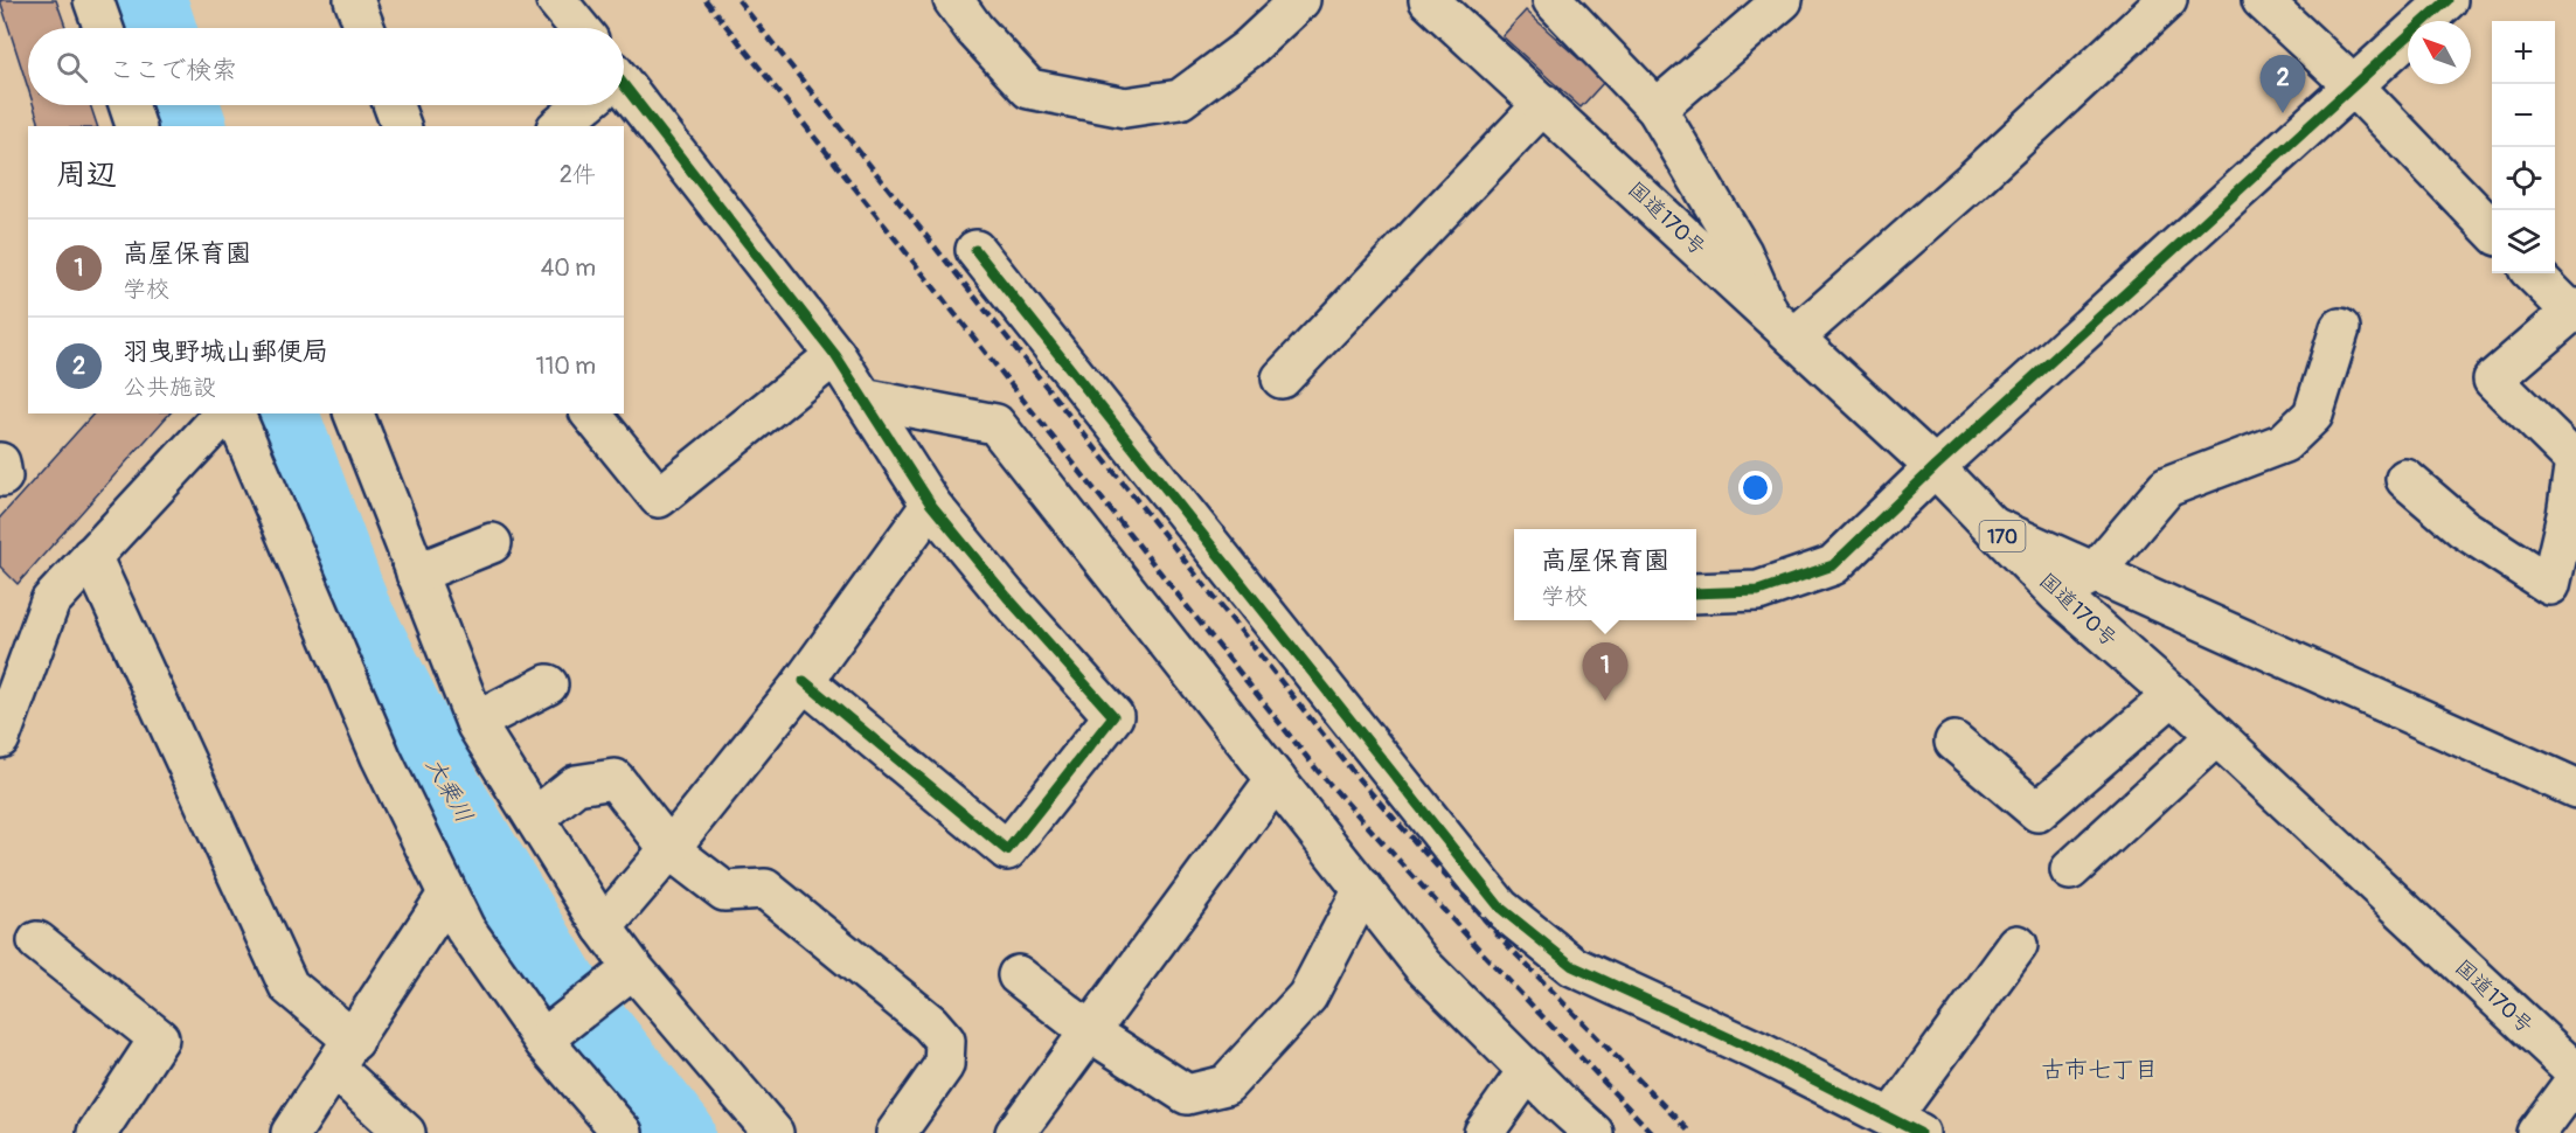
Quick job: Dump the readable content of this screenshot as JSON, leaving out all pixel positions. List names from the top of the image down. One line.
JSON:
{"streets":{"main road":["国道170号","170"]},"districts":["古市七丁目"],"water":["大乗川"],"north":"top left","page":{"map_buttons":["+","−"],"search":"ここで検索","pins":["2","1"],"heading":["周辺","2件"],"list":[{"mark":"1","name":"高屋保育園","note":"学校","value":"40 m"},{"mark":"2","name":"羽曳野城山郵便局","note":"公共施設","value":"110 m"}],"popup":["高屋保育園","学校"]}}
